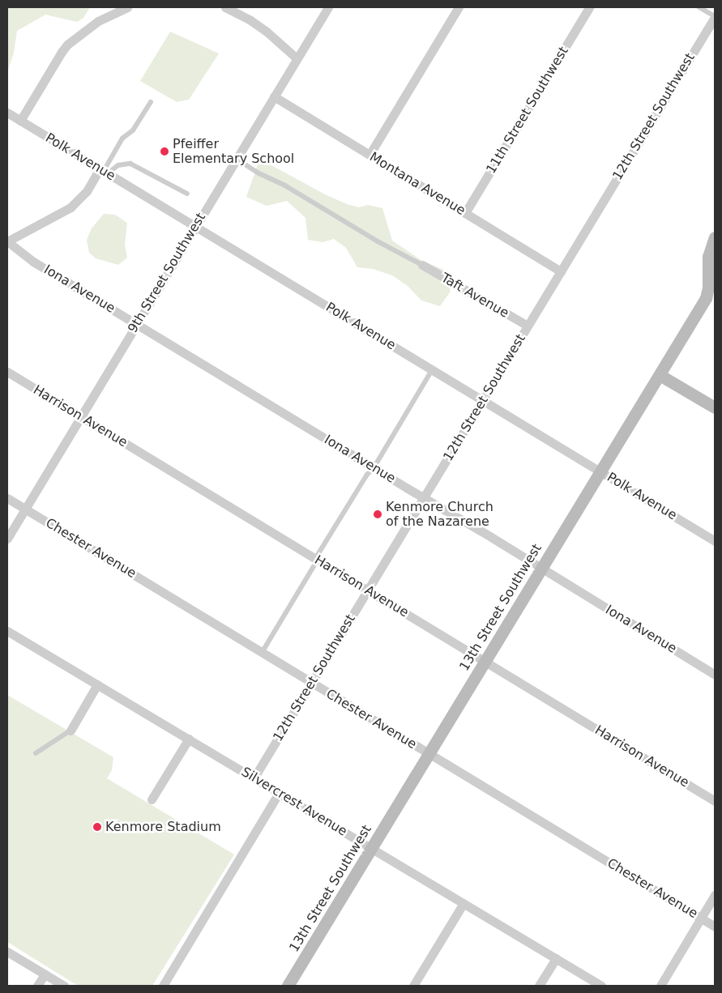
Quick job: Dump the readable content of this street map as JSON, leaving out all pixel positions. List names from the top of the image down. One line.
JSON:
{"streets":{"street":["11th Street Southwest","12th Street Southwest","Polk Avenue","Montana Avenue","9th Street Southwest","Iona Avenue","Taft Avenue","Harrison Avenue","Chester Avenue","13th Street Southwest","Silvercrest Avenue"]},"crossings":[["11th Street Southwest","Montana Avenue"],["12th Street Southwest","Polk Avenue"],["12th Street Southwest","Montana Avenue"],["12th Street Southwest","Iona Avenue"],["12th Street Southwest","Taft Avenue"],["12th Street Southwest","Harrison Avenue"],["12th Street Southwest","Chester Avenue"],["12th Street Southwest","Silvercrest Avenue"],["Polk Avenue","9th Street Southwest"],["Polk Avenue","13th Street Southwest"],["Montana Avenue","9th Street Southwest"],["9th Street Southwest","Iona Avenue"],["9th Street Southwest","Harrison Avenue"],["9th Street Southwest","Chester Avenue"],["Iona Avenue","13th Street Southwest"],["Harrison Avenue","13th Street Southwest"],["Chester Avenue","13th Street Southwest"],["13th Street Southwest","Silvercrest Avenue"]],"places":["Pfeiffer Elementary School","Kenmore Church of the Nazarene","Kenmore Stadium"]}
